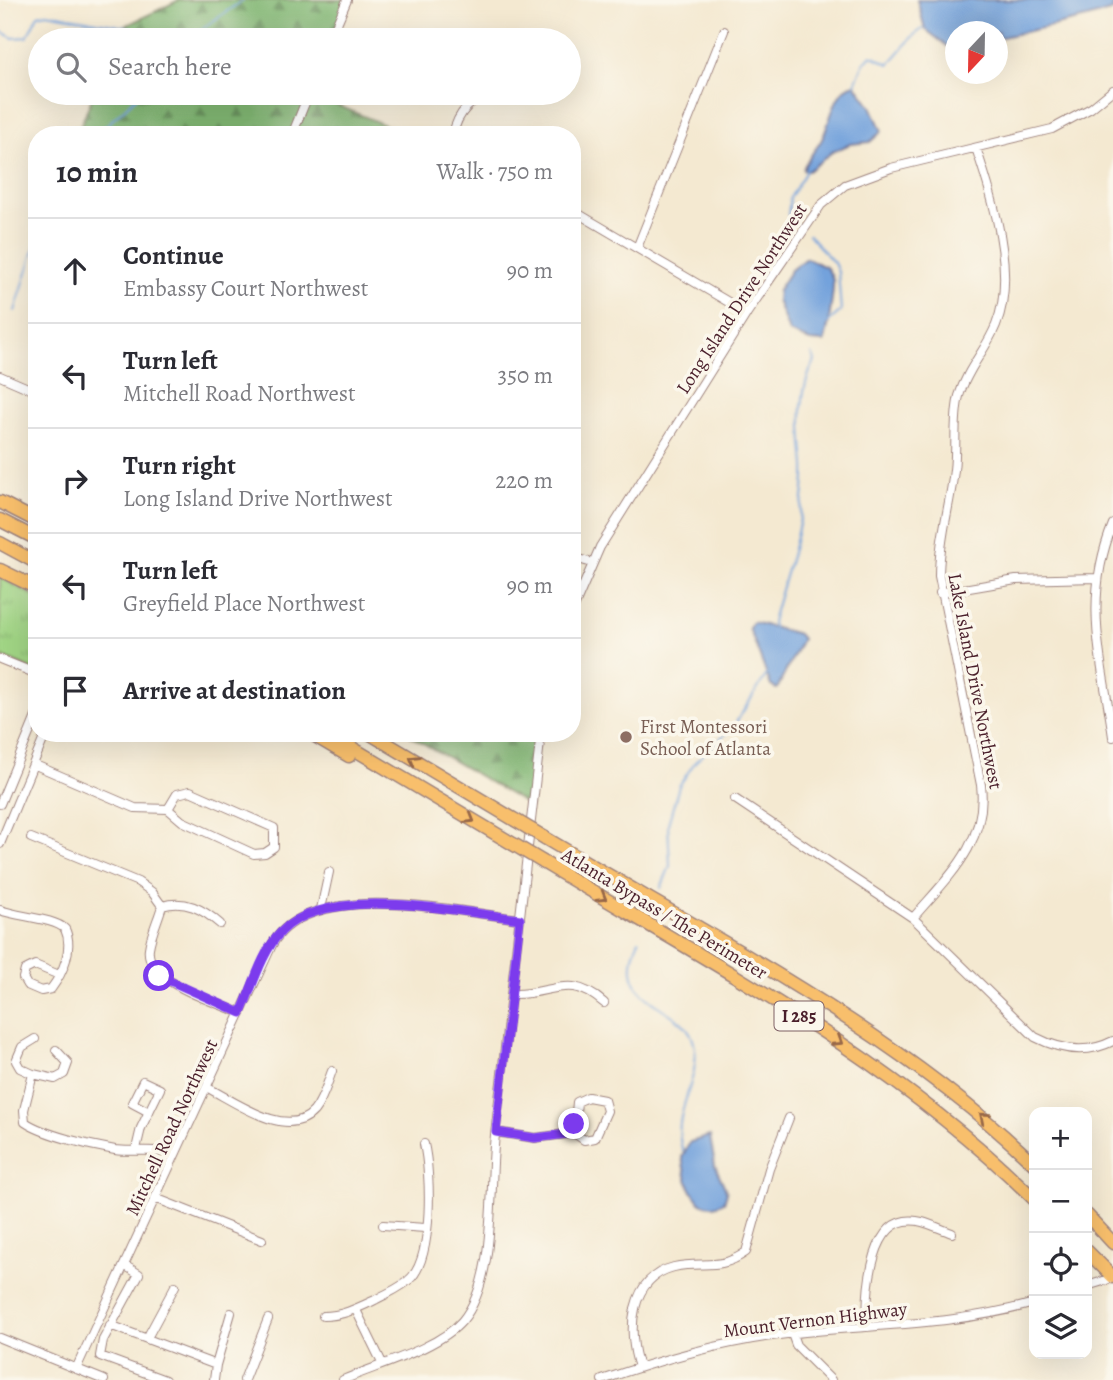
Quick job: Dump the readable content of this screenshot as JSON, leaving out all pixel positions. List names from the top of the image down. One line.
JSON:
{"streets":{"highway":["Atlanta Bypass / The Perimeter","I 285"],"street":["Long Island Drive Northwest","Lake Island Drive Northwest","Mitchell Road Northwest","Mount Vernon Highway"]},"crossings":[["Long Island Drive Northwest","Lake Island Drive Northwest"]],"places":["First Montessori School of Atlanta"],"north":"bottom","page":{"search":"Search here","heading":["10 min","Walk · 750 m"],"list":[["Continue","Embassy Court Northwest","90 m"],["Turn left","Mitchell Road Northwest","350 m"],["Turn right","Long Island Drive Northwest","220 m"],["Turn left","Greyfield Place Northwest","90 m"],"Arrive at destination"],"map_buttons":["+","−"]}}
